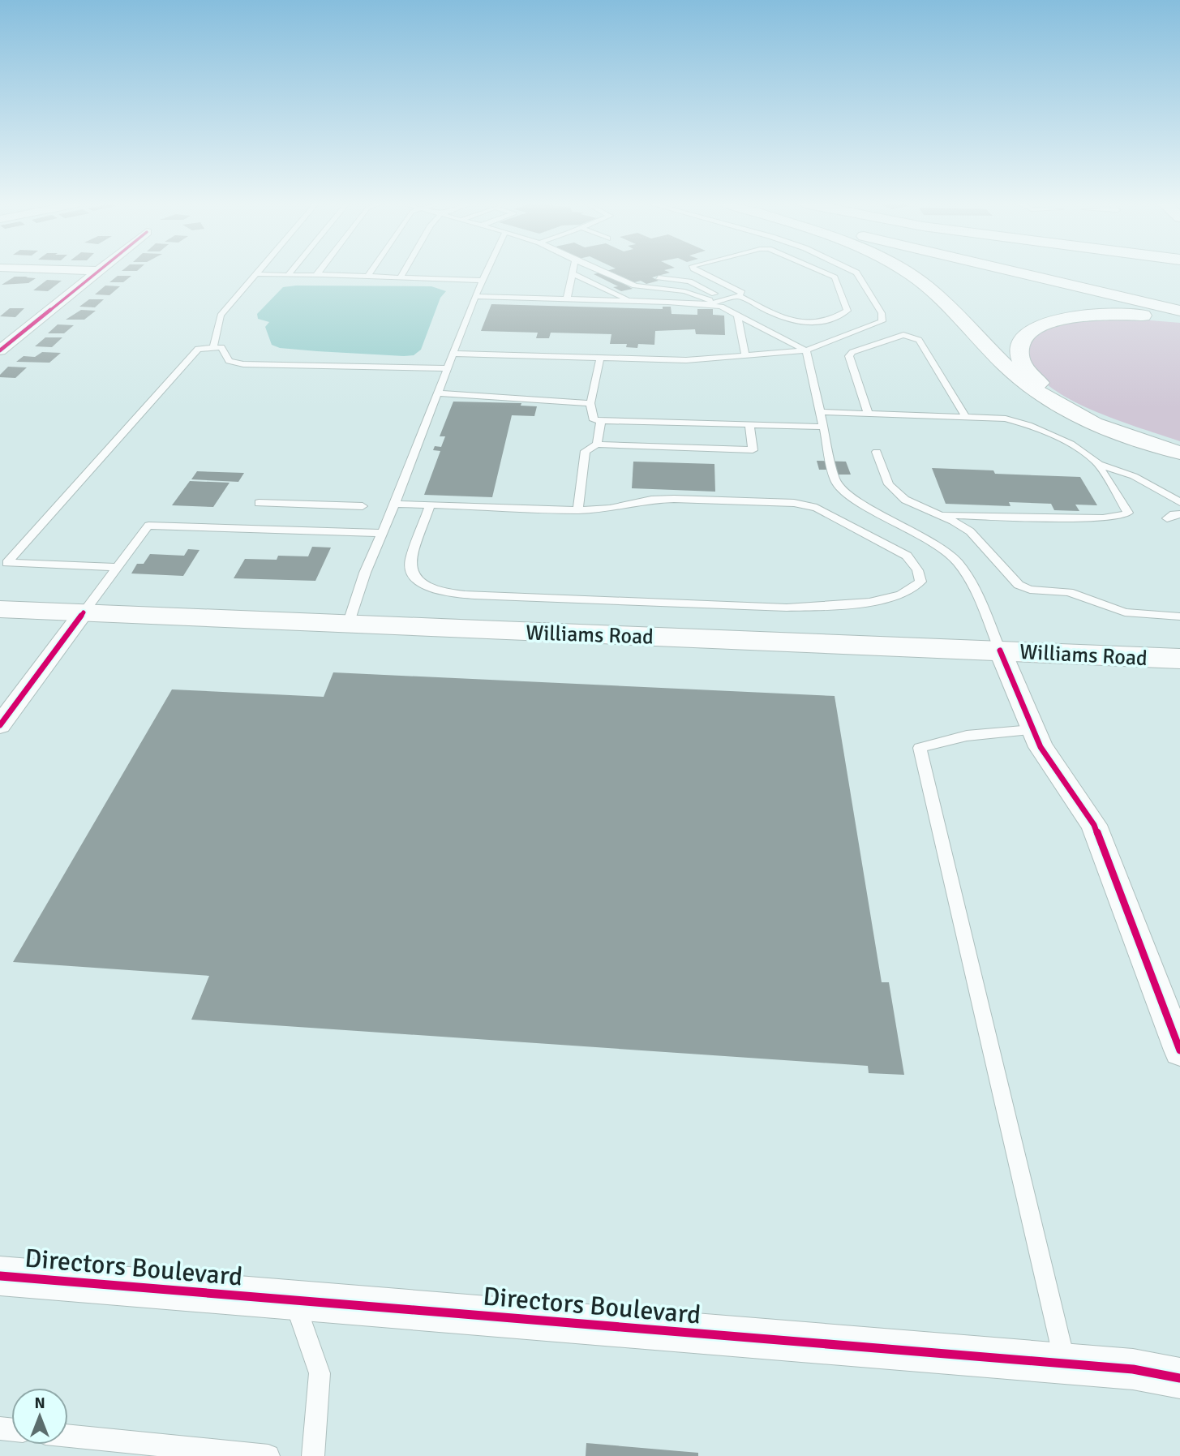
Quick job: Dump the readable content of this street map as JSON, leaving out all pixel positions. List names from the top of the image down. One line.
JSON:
{"streets":{"main road":["Williams Road"],"street":["Directors Boulevard"]},"north":"top"}
